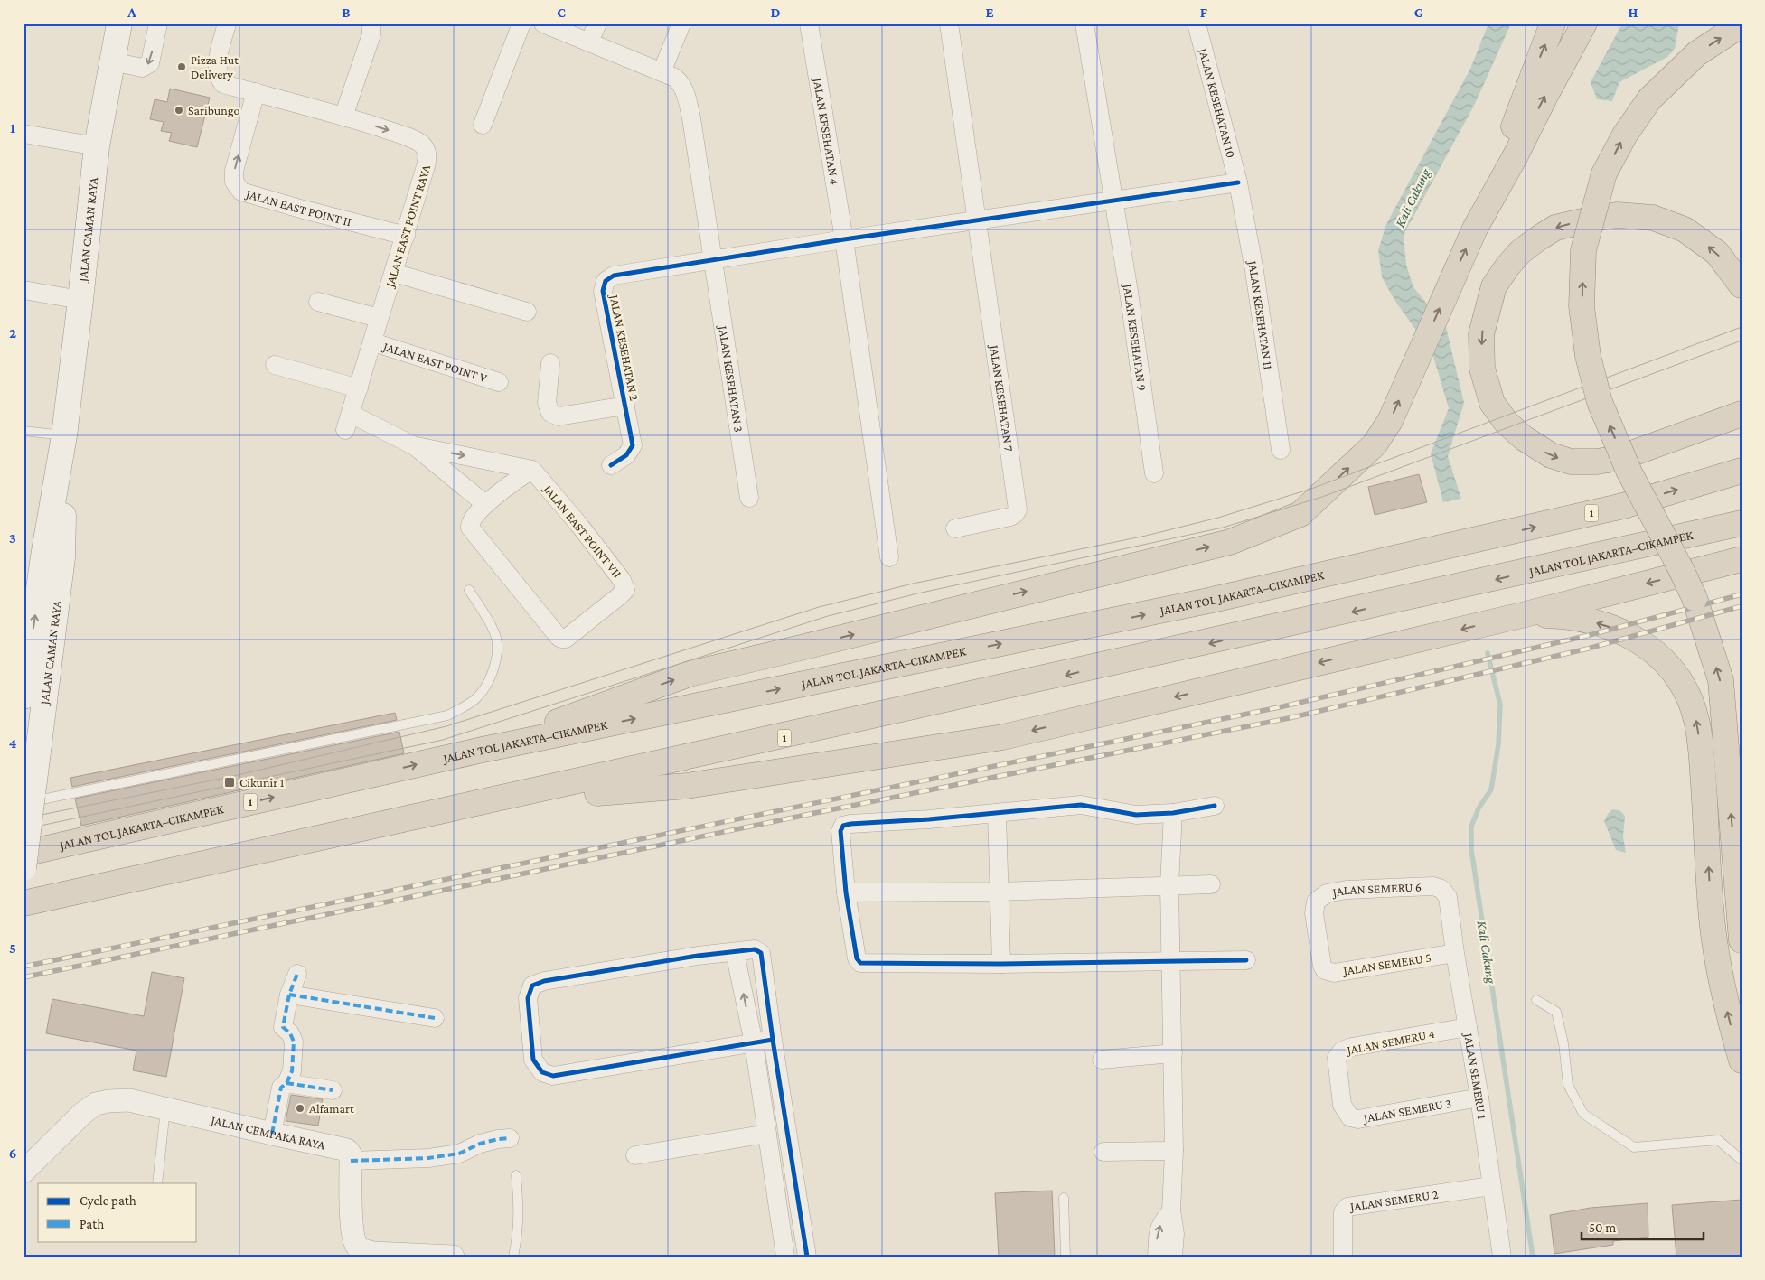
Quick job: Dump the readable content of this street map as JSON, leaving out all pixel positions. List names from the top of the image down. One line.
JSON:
{"streets":{"highway":["1","JALAN TOL JAKARTA–CIKAMPEK"],"main road":["JALAN CAMAN RAYA"],"street":["JALAN KESEHATAN 10","JALAN KESEHATAN 4","JALAN EAST POINT II","JALAN EAST POINT RAYA","JALAN KESEHATAN 11","JALAN KESEHATAN 9","JALAN KESEHATAN 2","JALAN EAST POINT V","JALAN KESEHATAN 3","JALAN KESEHATAN 7","JALAN EAST POINT VII","JALAN SEMERU 6","JALAN SEMERU 5","JALAN SEMERU 4","JALAN SEMERU 1","JALAN SEMERU 3","JALAN CEMPAKA RAYA","JALAN SEMERU 2"]},"crossings":[["JALAN KESEHATAN 10","JALAN KESEHATAN 11"],["JALAN KESEHATAN 10","JALAN KESEHATAN 2"],["JALAN KESEHATAN 4","JALAN KESEHATAN 2"],["JALAN EAST POINT II","JALAN EAST POINT RAYA"],["JALAN EAST POINT RAYA","JALAN EAST POINT V"],["JALAN KESEHATAN 11","JALAN KESEHATAN 2"],["JALAN KESEHATAN 9","JALAN KESEHATAN 2"],["JALAN KESEHATAN 2","JALAN KESEHATAN 3"],["JALAN KESEHATAN 2","JALAN KESEHATAN 7"],["JALAN SEMERU 6","JALAN SEMERU 5"],["JALAN SEMERU 6","JALAN SEMERU 1"],["JALAN SEMERU 5","JALAN SEMERU 1"],["JALAN SEMERU 4","JALAN SEMERU 1"],["JALAN SEMERU 4","JALAN SEMERU 3"],["JALAN SEMERU 1","JALAN SEMERU 3"],["JALAN SEMERU 1","JALAN SEMERU 2"]],"water":["Kali Cakung"],"places":{"other":["Pizza Hut Delivery","Saribungo","Alfamart"],"transit":["Cikunir 1"]},"legend":["Cycle path","Path"],"scale_bar":"50 m","grid":{"columns":["A","B","C","D","E","F","G","H"],"rows":["1","2","3","4","5","6"]}}
